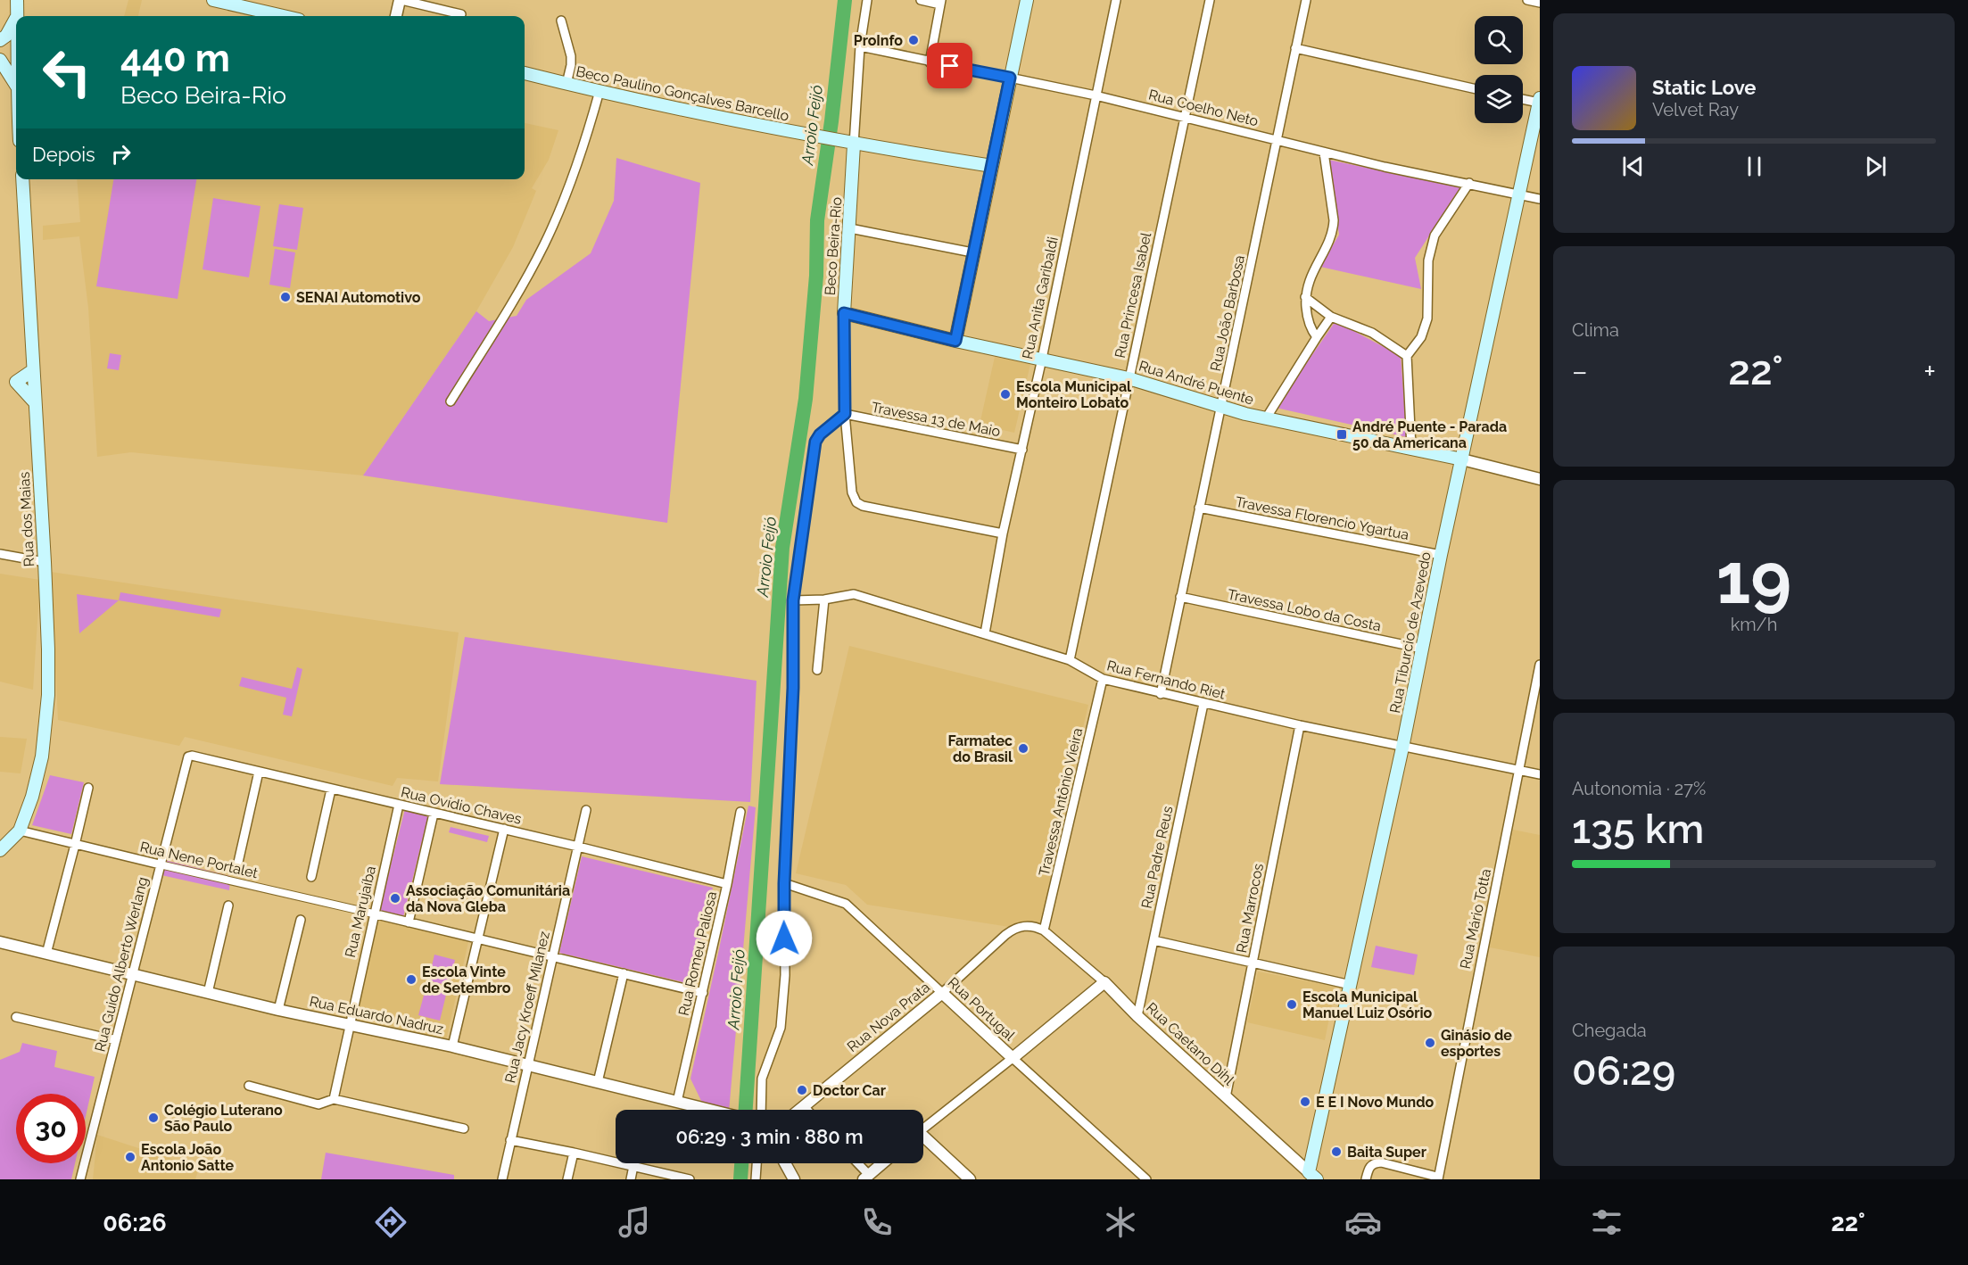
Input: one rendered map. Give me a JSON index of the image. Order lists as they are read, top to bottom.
{
  "streets": {
    "main road": [
      "Beco Paulino Gonçalves Barcello",
      "Beco Beira-Rio",
      "Rua André Puente",
      "Rua dos Maias",
      "Rua Tiburcio de Azevedo"
    ],
    "street": [
      "Rua Coelho Neto",
      "Rua Princesa Isabel",
      "Rua Anita Garibaldi",
      "Rua João Barbosa",
      "Travessa 13 de Maio",
      "Travessa Florencio Ygartua",
      "Travessa Lobo da Costa",
      "Rua Fernando Riet",
      "Travessa Antônio Vieira",
      "Rua Ovídio Chaves",
      "Rua Padre Reus",
      "Rua Nene Portalet",
      "Rua Marrocos",
      "Rua Marujaíba",
      "Rua Mário Totta",
      "Rua Romeu Paliosa",
      "Rua Guido Alberto Werlang",
      "Rua Jacy Kroeff Milanez",
      "Rua Portugal",
      "Rua Eduardo Nadruz",
      "Rua Nova Prata",
      "Rua Caetano Dihl"
    ]
  },
  "crossings": [
    ["Beco Paulino Gonçalves Barcello", "Beco Beira-Rio"],
    ["Rua Coelho Neto", "Beco Beira-Rio"],
    ["Rua Coelho Neto", "Rua Princesa Isabel"],
    ["Rua Coelho Neto", "Rua Anita Garibaldi"],
    ["Rua Coelho Neto", "Rua João Barbosa"],
    ["Rua Coelho Neto", "Rua Tiburcio de Azevedo"],
    ["Beco Beira-Rio", "Rua Anita Garibaldi"],
    ["Beco Beira-Rio", "Rua André Puente"],
    ["Beco Beira-Rio", "Travessa 13 de Maio"],
    ["Rua Princesa Isabel", "Rua André Puente"],
    ["Rua Princesa Isabel", "Rua Fernando Riet"],
    ["Rua Anita Garibaldi", "Rua André Puente"],
    ["Rua Anita Garibaldi", "Travessa 13 de Maio"],
    ["Rua Anita Garibaldi", "Rua Fernando Riet"],
    ["Rua João Barbosa", "Rua André Puente"],
    ["Rua João Barbosa", "Travessa Florencio Ygartua"],
    ["Rua João Barbosa", "Travessa Lobo da Costa"],
    ["Rua João Barbosa", "Rua Fernando Riet"],
    ["Rua André Puente", "Rua Tiburcio de Azevedo"],
    ["Travessa Florencio Ygartua", "Rua Tiburcio de Azevedo"],
    ["Rua dos Maias", "Rua Nene Portalet"],
    ["Travessa Lobo da Costa", "Rua Tiburcio de Azevedo"],
    ["Rua Tiburcio de Azevedo", "Rua Fernando Riet"],
    ["Rua Tiburcio de Azevedo", "Rua Caetano Dihl"],
    ["Rua Fernando Riet", "Travessa Antônio Vieira"],
    ["Rua Fernando Riet", "Rua Padre Reus"],
    ["Rua Fernando Riet", "Rua Marrocos"],
    ["Rua Fernando Riet", "Rua Mário Totta"],
    ["Travessa Antônio Vieira", "Rua Nova Prata"],
    ["Travessa Antônio Vieira", "Rua Caetano Dihl"],
    ["Rua Ovídio Chaves", "Rua Marujaíba"],
    ["Rua Ovídio Chaves", "Rua Romeu Paliosa"],
    ["Rua Ovídio Chaves", "Rua Guido Alberto Werlang"],
    ["Rua Ovídio Chaves", "Rua Jacy Kroeff Milanez"],
    ["Rua Padre Reus", "Rua Caetano Dihl"],
    ["Rua Nene Portalet", "Rua Marujaíba"],
    ["Rua Nene Portalet", "Rua Guido Alberto Werlang"],
    ["Rua Marrocos", "Rua Caetano Dihl"],
    ["Rua Marujaíba", "Rua Eduardo Nadruz"],
    ["Rua Romeu Paliosa", "Rua Eduardo Nadruz"],
    ["Rua Guido Alberto Werlang", "Rua Eduardo Nadruz"],
    ["Rua Jacy Kroeff Milanez", "Rua Eduardo Nadruz"],
    ["Rua Portugal", "Rua Nova Prata"],
    ["Rua Nova Prata", "Rua Caetano Dihl"]
  ],
  "water": ["Arroio Feijó"],
  "places": {
    "other": [
      "ProInfo",
      "SENAI Automotivo",
      "Escola Municipal Monteiro Lobato",
      "Farmatec do Brasil",
      "Associação Comunitária da Nova Gleba",
      "Escola Vinte de Setembro",
      "Escola Municipal Manuel Luiz Osório",
      "Ginásio de esportes",
      "Doctor Car",
      "E E I Novo Mundo",
      "Colégio Luterano São Paulo",
      "Baita Super",
      "Escola João Antonio Satte"
    ],
    "transit": ["André Puente - Parada 50 da Americana"]
  },
  "page": {
    "turn": ["440 m", "Beco Beira-Rio"],
    "song": ["Static Love", "Velvet Ray"],
    "then": "Depois",
    "tile": [
      "Clima",
      ["19", "km/h"],
      ["Autonomia · 27%", "135 km"],
      ["Chegada", "06:29"]
    ],
    "heat": ["−", "22°", "+"],
    "limit": "30",
    "trip": "06:29 · 3 min · 880 m",
    "tabs": ["06:26", "22°"]
  }
}
